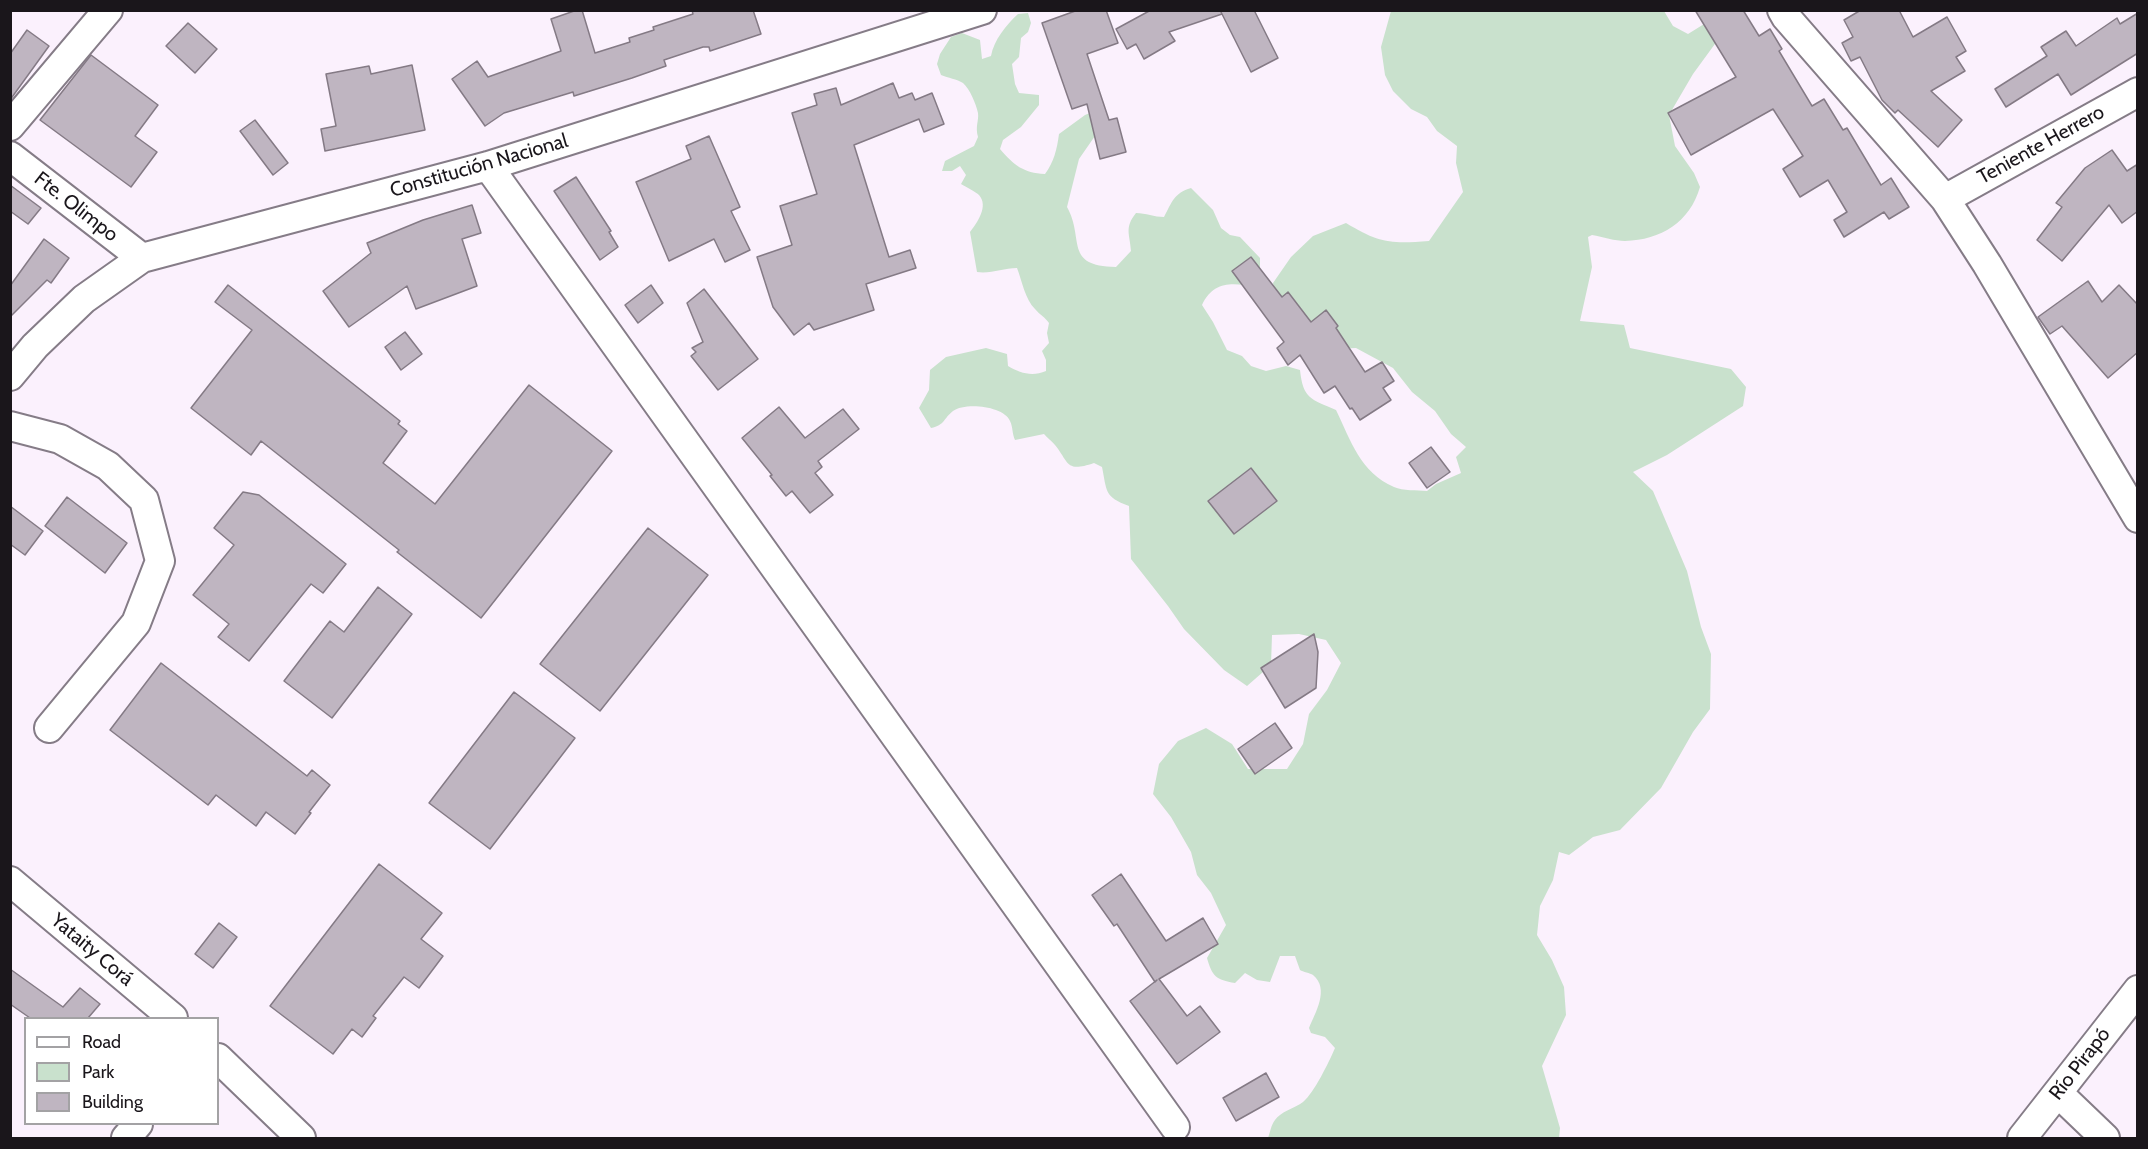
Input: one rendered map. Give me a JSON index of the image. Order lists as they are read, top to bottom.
{
  "streets": {
    "street": [
      "Teniente Herrero",
      "Constitución Nacional",
      "Fte. Olimpo",
      "Yataity Corá",
      "Río Pirapó"
    ]
  },
  "crossings": [
    ["Constitución Nacional", "Fte. Olimpo"]
  ],
  "legend": ["Road", "Park", "Building"]
}
